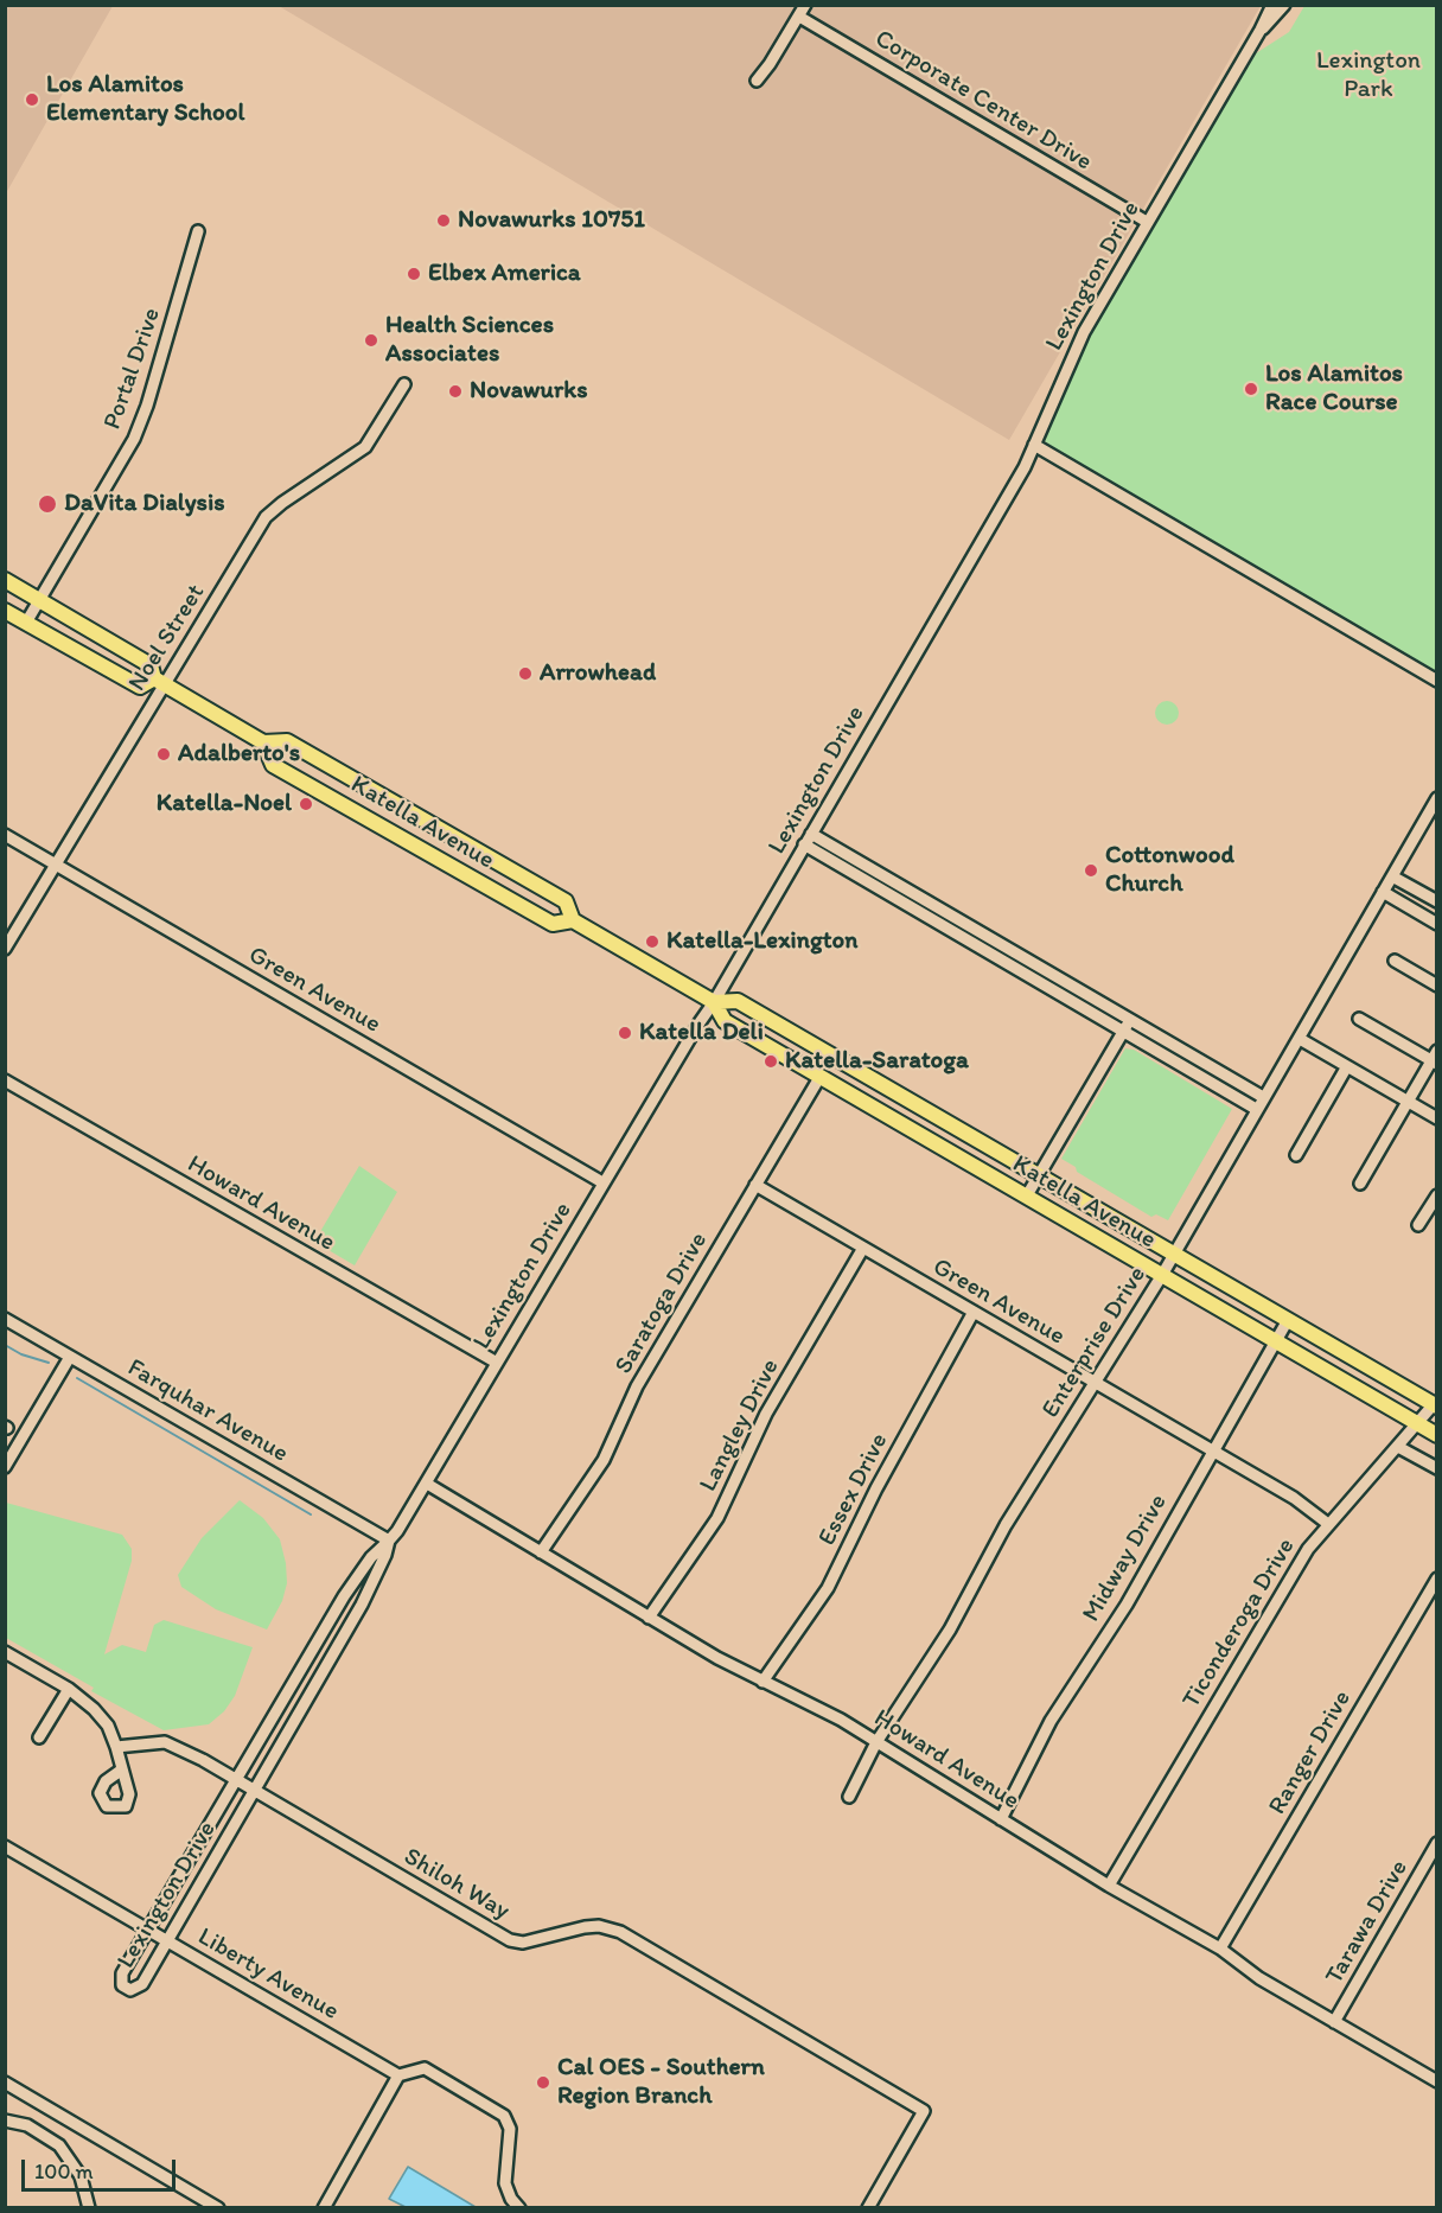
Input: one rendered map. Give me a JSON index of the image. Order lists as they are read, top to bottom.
{
  "streets": {
    "main road": ["Katella Avenue"],
    "street": [
      "Corporate Center Drive",
      "Lexington Drive",
      "Portal Drive",
      "Noel Street",
      "Green Avenue",
      "Howard Avenue",
      "Saratoga Drive",
      "Enterprise Drive",
      "Farquhar Avenue",
      "Langley Drive",
      "Essex Drive",
      "Midway Drive",
      "Ticonderoga Drive",
      "Ranger Drive",
      "Shiloh Way",
      "Tarawa Drive",
      "Liberty Avenue"
    ]
  },
  "crossings": [
    ["Corporate Center Drive", "Lexington Drive"],
    ["Lexington Drive", "Katella Avenue"],
    ["Lexington Drive", "Green Avenue"],
    ["Lexington Drive", "Howard Avenue"],
    ["Lexington Drive", "Farquhar Avenue"],
    ["Lexington Drive", "Shiloh Way"],
    ["Lexington Drive", "Liberty Avenue"],
    ["Portal Drive", "Katella Avenue"],
    ["Noel Street", "Katella Avenue"],
    ["Noel Street", "Green Avenue"],
    ["Katella Avenue", "Saratoga Drive"],
    ["Katella Avenue", "Enterprise Drive"],
    ["Katella Avenue", "Midway Drive"],
    ["Katella Avenue", "Ticonderoga Drive"],
    ["Green Avenue", "Saratoga Drive"],
    ["Green Avenue", "Enterprise Drive"],
    ["Green Avenue", "Langley Drive"],
    ["Green Avenue", "Essex Drive"],
    ["Green Avenue", "Midway Drive"],
    ["Green Avenue", "Ticonderoga Drive"],
    ["Howard Avenue", "Saratoga Drive"],
    ["Howard Avenue", "Enterprise Drive"],
    ["Howard Avenue", "Langley Drive"],
    ["Howard Avenue", "Essex Drive"],
    ["Howard Avenue", "Midway Drive"],
    ["Howard Avenue", "Ticonderoga Drive"],
    ["Howard Avenue", "Ranger Drive"],
    ["Howard Avenue", "Tarawa Drive"]
  ],
  "parks": ["Lexington Park"],
  "places": [
    "Los Alamitos Elementary School",
    "Novawurks 10751",
    "Elbex America",
    "Health Sciences Associates",
    "Los Alamitos Race Course",
    "Novawurks",
    "DaVita Dialysis",
    "Arrowhead",
    "Adalberto's",
    "Katella-Noel",
    "Cottonwood Church",
    "Katella-Lexington",
    "Katella Deli",
    "Katella-Saratoga",
    "Cal OES - Southern Region Branch"
  ],
  "scale_bar": "100 m"
}
